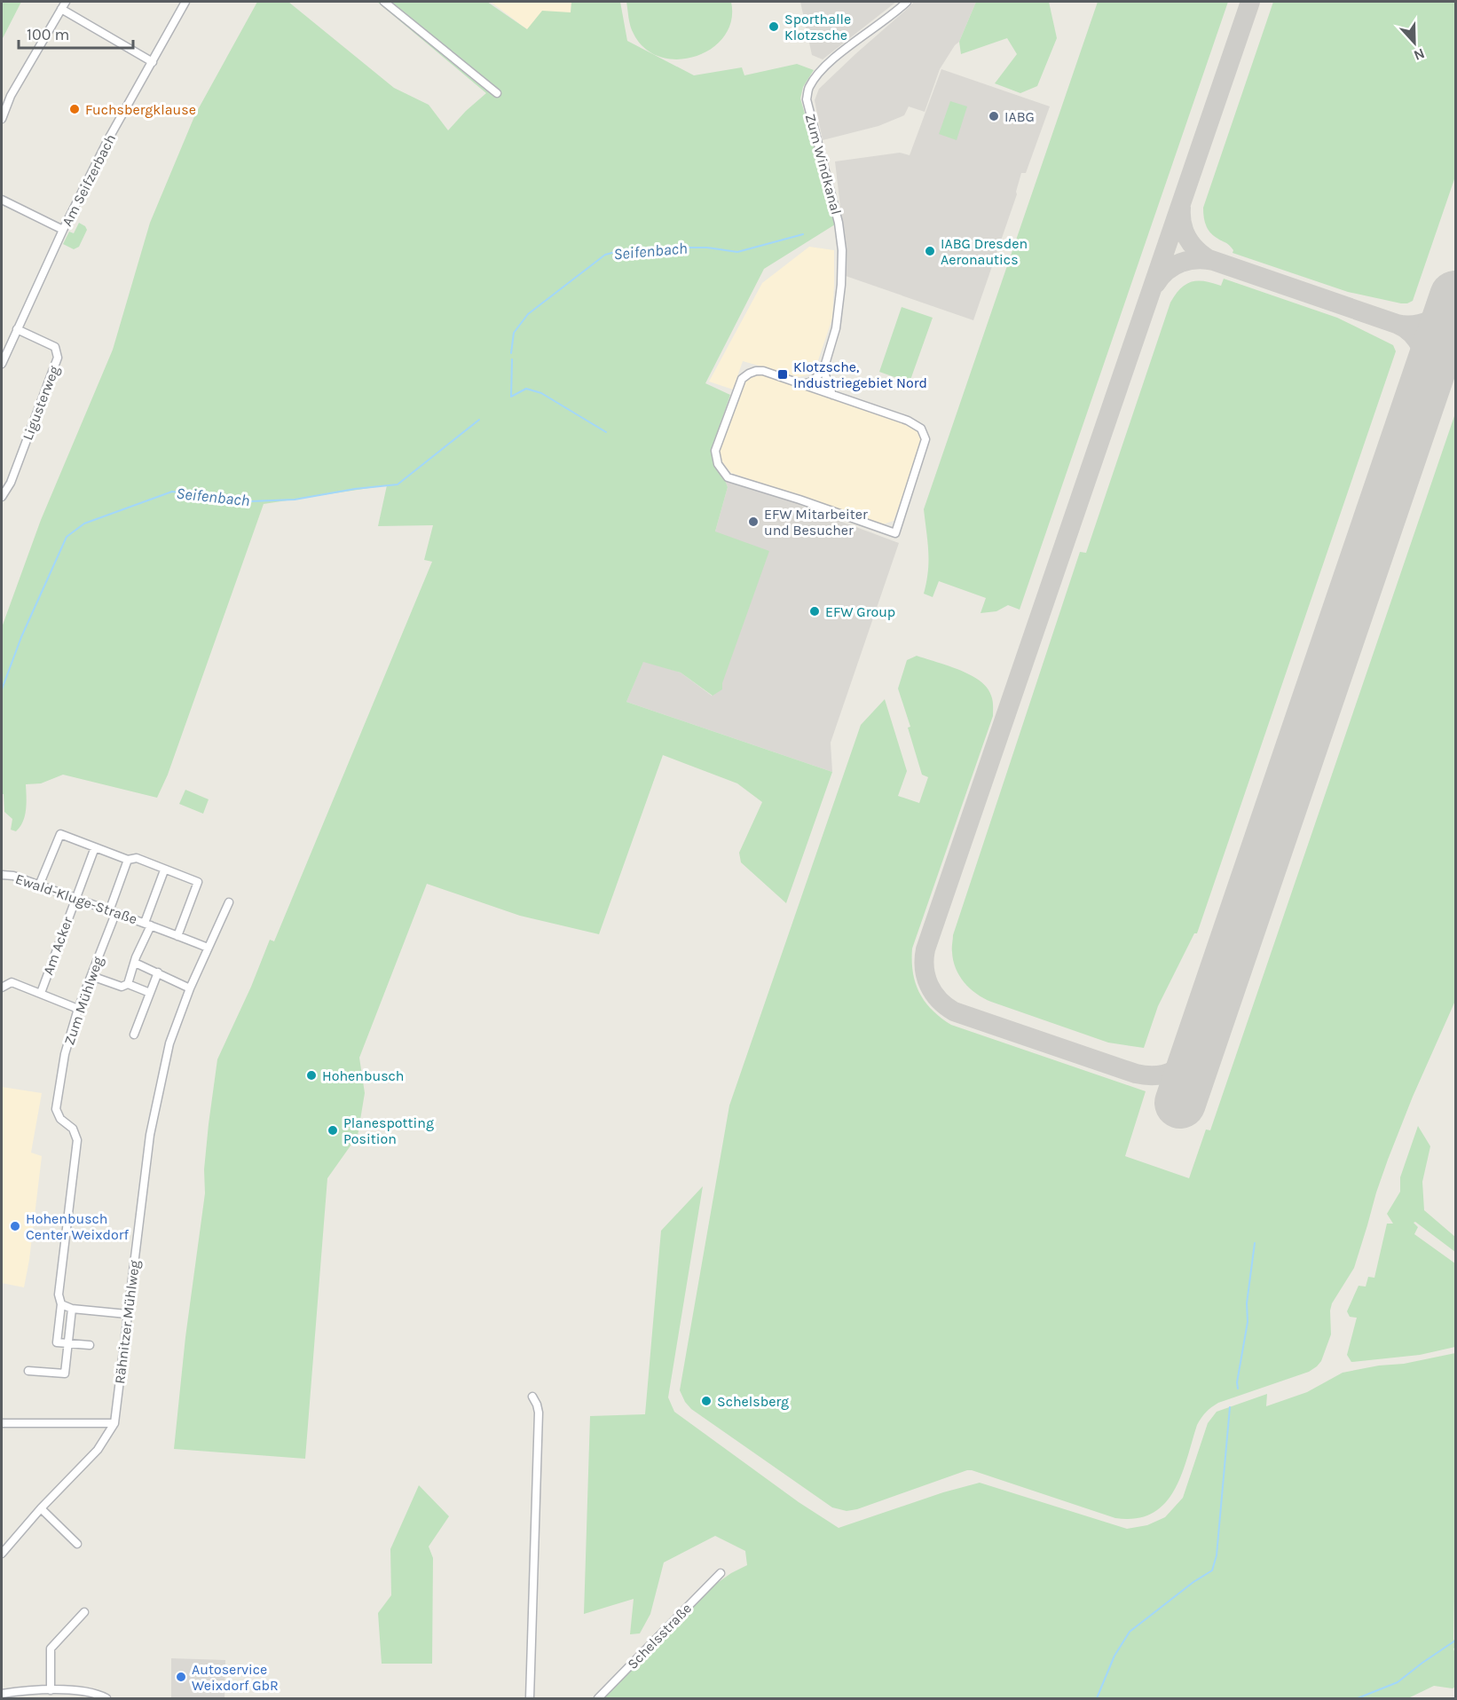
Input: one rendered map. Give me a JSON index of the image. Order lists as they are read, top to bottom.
{
  "streets": {
    "street": [
      "Zum Windkanal",
      "Am Seifzerbach",
      "Ligusterweg",
      "Ewald-Kluge-Straße",
      "Am Acker",
      "Zum Mühlweg",
      "Rähnitzer Mühlweg",
      "Schelsstraße"
    ]
  },
  "crossings": [
    ["Am Seifzerbach", "Ligusterweg"],
    ["Ewald-Kluge-Straße", "Am Acker"],
    ["Ewald-Kluge-Straße", "Zum Mühlweg"],
    ["Ewald-Kluge-Straße", "Rähnitzer Mühlweg"],
    ["Am Acker", "Zum Mühlweg"]
  ],
  "water": ["Seifenbach"],
  "places": {
    "other": [
      "Sporthalle Klotzsche",
      "Fuchsbergklause",
      "IABG",
      "IABG Dresden Aeronautics",
      "EFW Mitarbeiter und Besucher",
      "EFW Group",
      "Hohenbusch",
      "Planespotting Position",
      "Hohenbusch Center Weixdorf",
      "Schelsberg",
      "Autoservice Weixdorf GbR"
    ],
    "transit": ["Klotzsche, Industriegebiet Nord"]
  },
  "scale_bar": "100 m",
  "north": "bottom"
}
